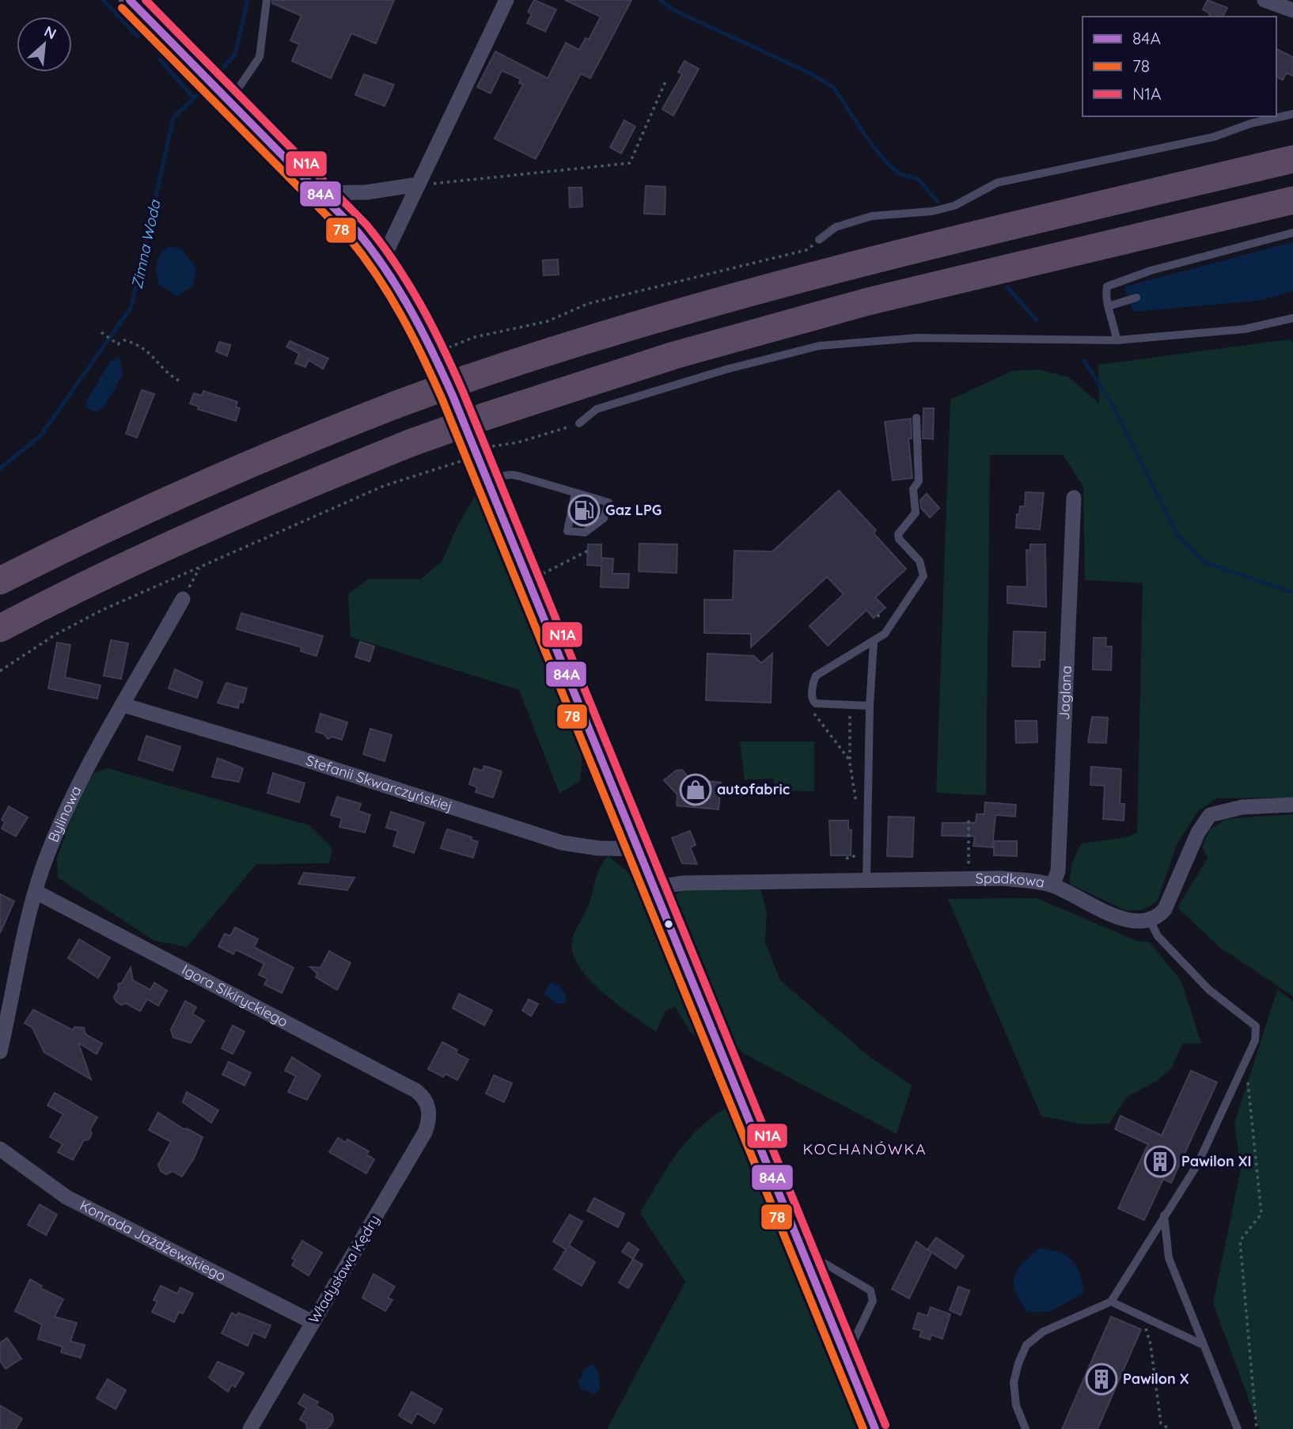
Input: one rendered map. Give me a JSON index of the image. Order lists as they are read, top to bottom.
{
  "streets": {
    "street": [
      "Jaglana",
      "Stefanii Skwarczyńskiej",
      "Bylinowa",
      "Spadkowa",
      "Igora Sikiryckiego",
      "Konrada Jażdżewskiego",
      "Władysława Kędry"
    ]
  },
  "crossings": [
    ["Jaglana", "Spadkowa"],
    ["Stefanii Skwarczyńskiej", "Bylinowa"],
    ["Bylinowa", "Igora Sikiryckiego"],
    ["Igora Sikiryckiego", "Władysława Kędry"],
    ["Konrada Jażdżewskiego", "Władysława Kędry"]
  ],
  "districts": ["KOCHANÓWKA"],
  "water": ["Zimna Woda"],
  "places": {
    "fuel station": ["Gaz LPG"],
    "shop": ["autofabric"],
    "building": ["Pawilon XI", "Pawilon X"]
  },
  "lines": ["transit line 84A", "transit line N1A", "transit line 78"],
  "legend": ["84A", "78", "N1A"],
  "north": "top right"
}
